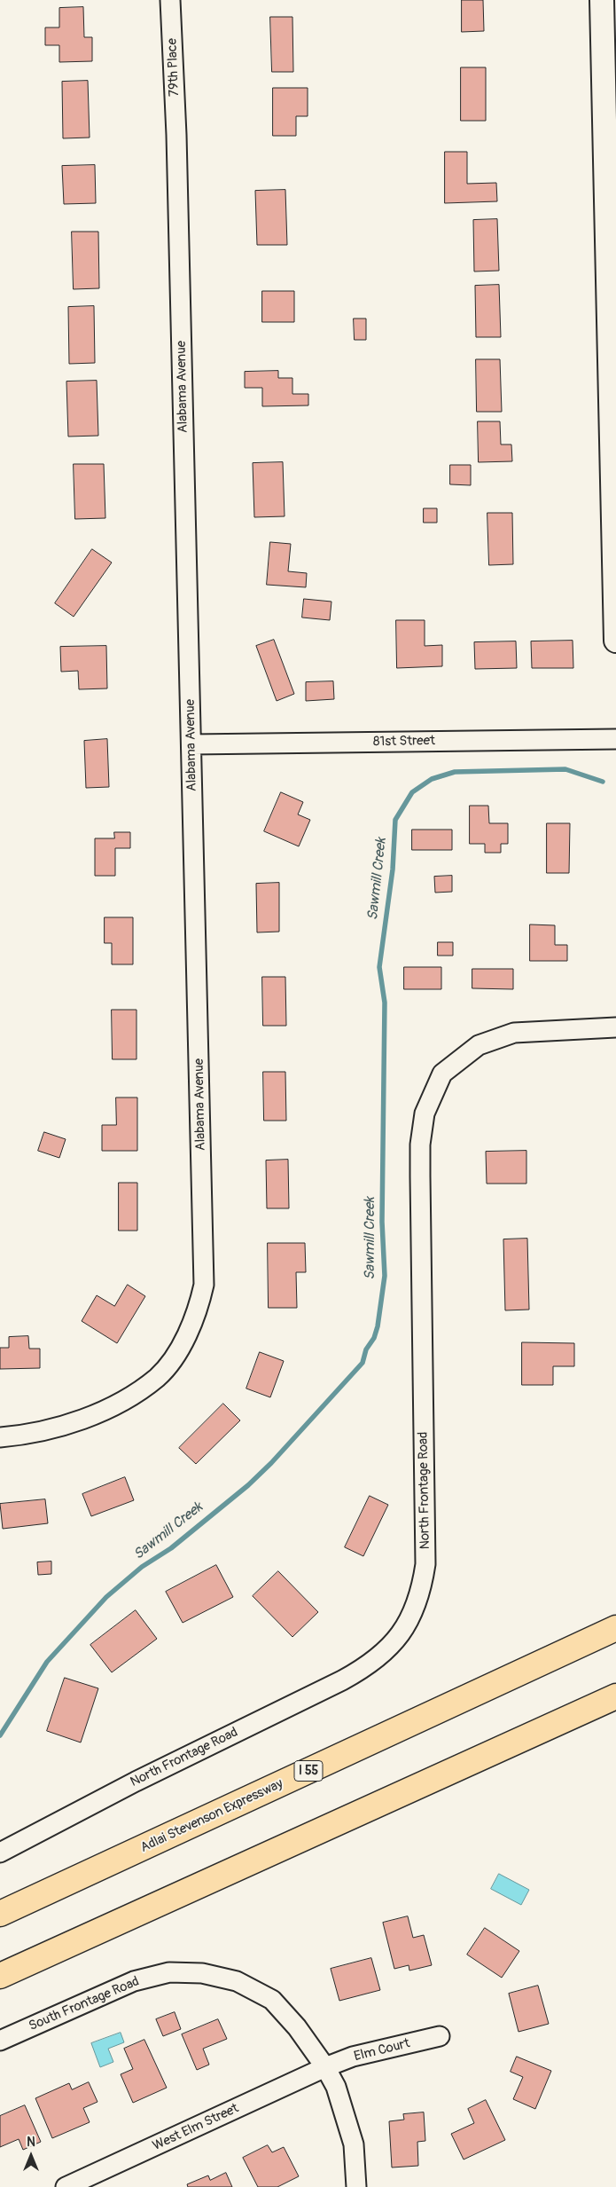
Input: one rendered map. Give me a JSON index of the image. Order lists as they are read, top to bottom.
{
  "streets": {
    "highway": ["I 55", "Adlai Stevenson Expressway"],
    "street": [
      "79th Place",
      "Alabama Avenue",
      "81st Street",
      "North Frontage Road",
      "South Frontage Road",
      "Elm Court",
      "West Elm Street"
    ]
  },
  "crossings": [
    ["79th Place", "Alabama Avenue"],
    ["Alabama Avenue", "81st Street"],
    ["South Frontage Road", "Elm Court"],
    ["South Frontage Road", "West Elm Street"],
    ["Elm Court", "West Elm Street"]
  ],
  "water": ["Sawmill Creek"],
  "north": "top"
}
